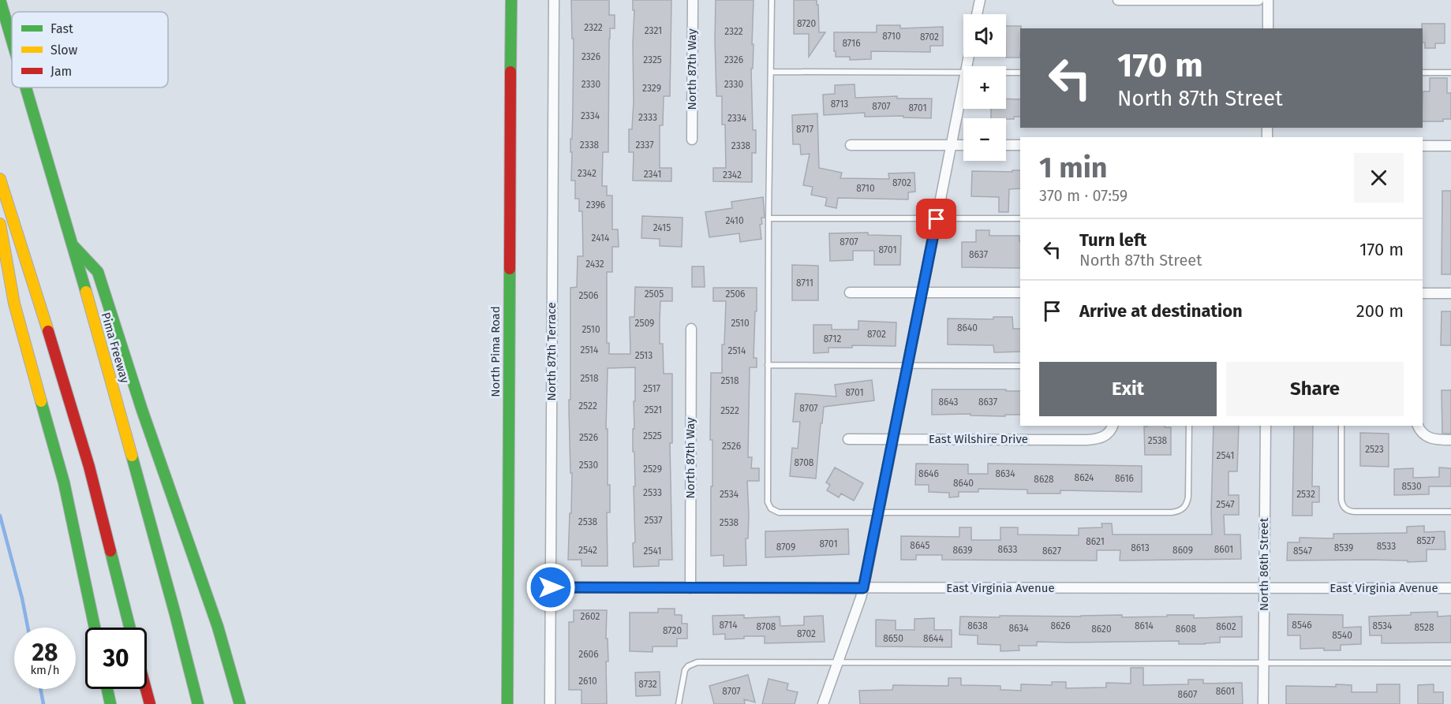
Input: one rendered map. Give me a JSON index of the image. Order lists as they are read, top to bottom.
{
  "streets": {
    "main road": ["Pima Freeway", "North Pima Road"],
    "street": [
      "North 87th Way",
      "North 87th Terrace",
      "East Wilshire Drive",
      "North 86th Street",
      "East Virginia Avenue"
    ]
  },
  "crossings": [
    ["North 87th Way", "East Virginia Avenue"],
    ["North 87th Terrace", "East Virginia Avenue"],
    ["North 86th Street", "East Virginia Avenue"]
  ],
  "house_numbers": [
    "8720",
    "2322",
    "2321",
    "2322",
    "8710",
    "8702",
    "8716",
    "2326",
    "2325",
    "2326",
    "2330",
    "2330",
    "2329",
    "8713",
    "8707",
    "8701",
    "2334",
    "2333",
    "2334",
    "8717",
    "2338",
    "2337",
    "2338",
    "2342",
    "2341",
    "2342",
    "8702",
    "8710",
    "2396",
    "2410",
    "2415",
    "2414",
    "8707",
    "8701",
    "8637",
    "2432",
    "8711",
    "2505",
    "2506",
    "2506",
    "2509",
    "2510",
    "8640",
    "2510",
    "8702",
    "8712",
    "2514",
    "2514",
    "2513",
    "2518",
    "2518",
    "2517",
    "8701",
    "8643",
    "8637",
    "2522",
    "8707",
    "2521",
    "2522",
    "2525",
    "2526",
    "2538",
    "2526",
    "2523",
    "2541",
    "8708",
    "2530",
    "2529",
    "8646",
    "8634",
    "8624",
    "8616",
    "8628",
    "8640",
    "8530",
    "2533",
    "2534",
    "2532",
    "2547",
    "2537",
    "2538",
    "2538",
    "8527",
    "8621",
    "8701",
    "8645",
    "8533",
    "8709",
    "8613",
    "8539",
    "8633",
    "8601",
    "2542",
    "8639",
    "8609",
    "2541",
    "8627",
    "8547",
    "2602",
    "8714",
    "8546",
    "8638",
    "8626",
    "8614",
    "8534",
    "8708",
    "8602",
    "8528",
    "8634",
    "8620",
    "8608",
    "8720",
    "8702",
    "8540",
    "8650",
    "8644",
    "2606",
    "2610",
    "8732",
    "8707",
    "8601",
    "8607"
  ],
  "legend": ["Fast", "Slow", "Jam"],
  "page": {
    "map_buttons": ["+", "−"],
    "turn": ["170 m", "North 87th Street"],
    "heading": ["1 min", "370 m · 07:59"],
    "list": [
      {
        "name": "Turn left",
        "note": "North 87th Street",
        "value": "170 m"
      },
      {
        "name": "Arrive at destination",
        "value": "200 m"
      }
    ],
    "buttons": ["Exit", "Share"],
    "speed": "28 km/h",
    "limit": "30"
  }
}
